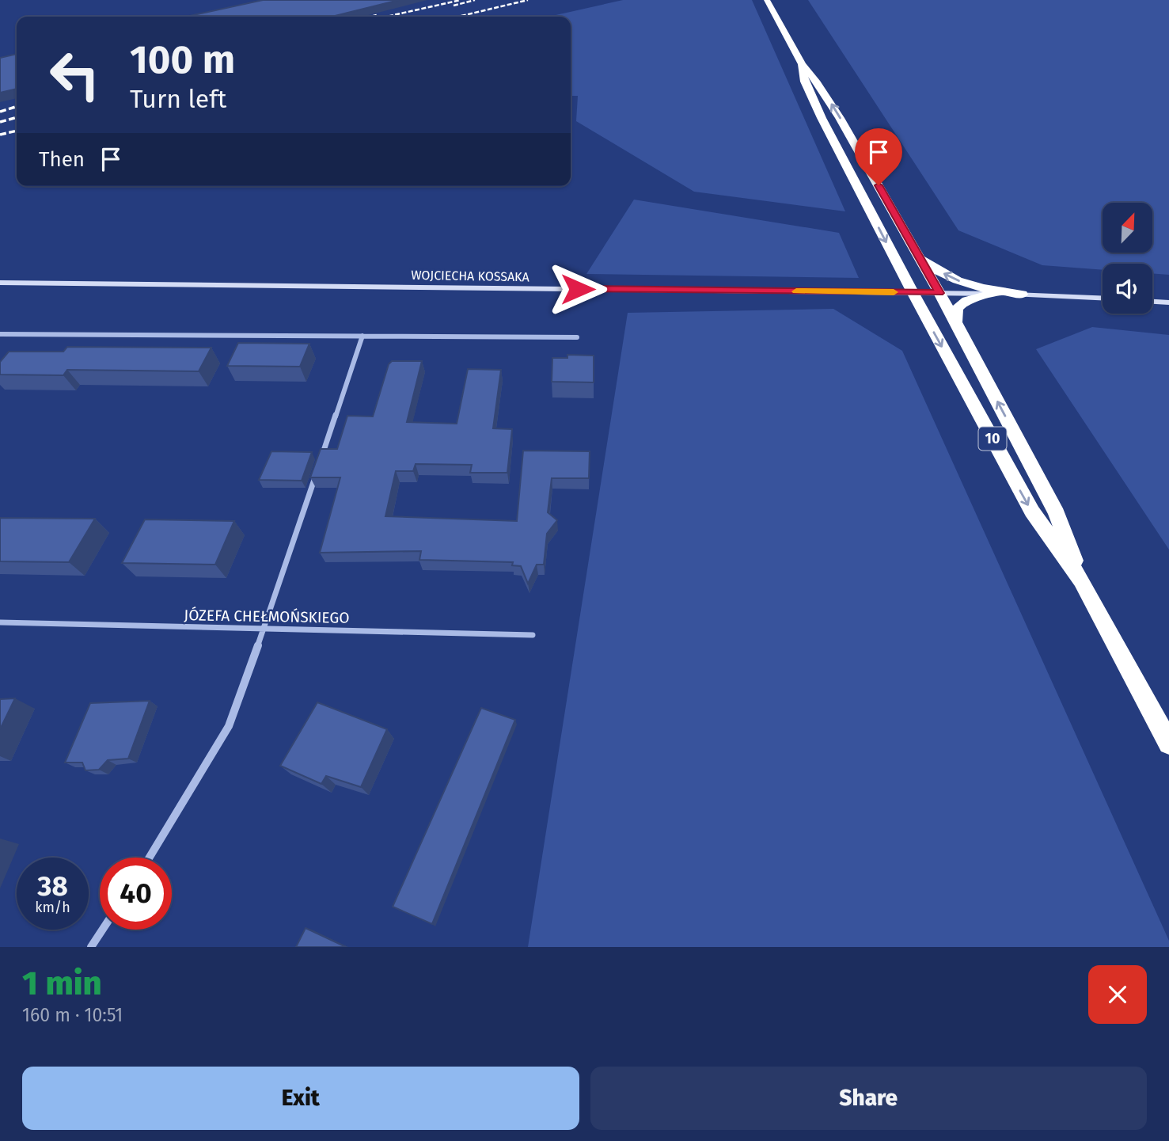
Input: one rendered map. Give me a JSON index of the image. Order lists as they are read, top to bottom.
{
  "streets": {
    "highway": ["10"],
    "street": ["WOJCIECHA KOSSAKA", "JÓZEFA CHEŁMOŃSKIEGO"]
  },
  "crossings": [
    ["WOJCIECHA KOSSAKA", "10"]
  ],
  "north": "top right",
  "page": {
    "turn": ["100 m", "Turn left"],
    "then": "Then",
    "speed": "38 km/h",
    "limit": "40",
    "heading": ["1 min", "160 m · 10:51"],
    "buttons": ["Exit", "Share"]
  }
}
